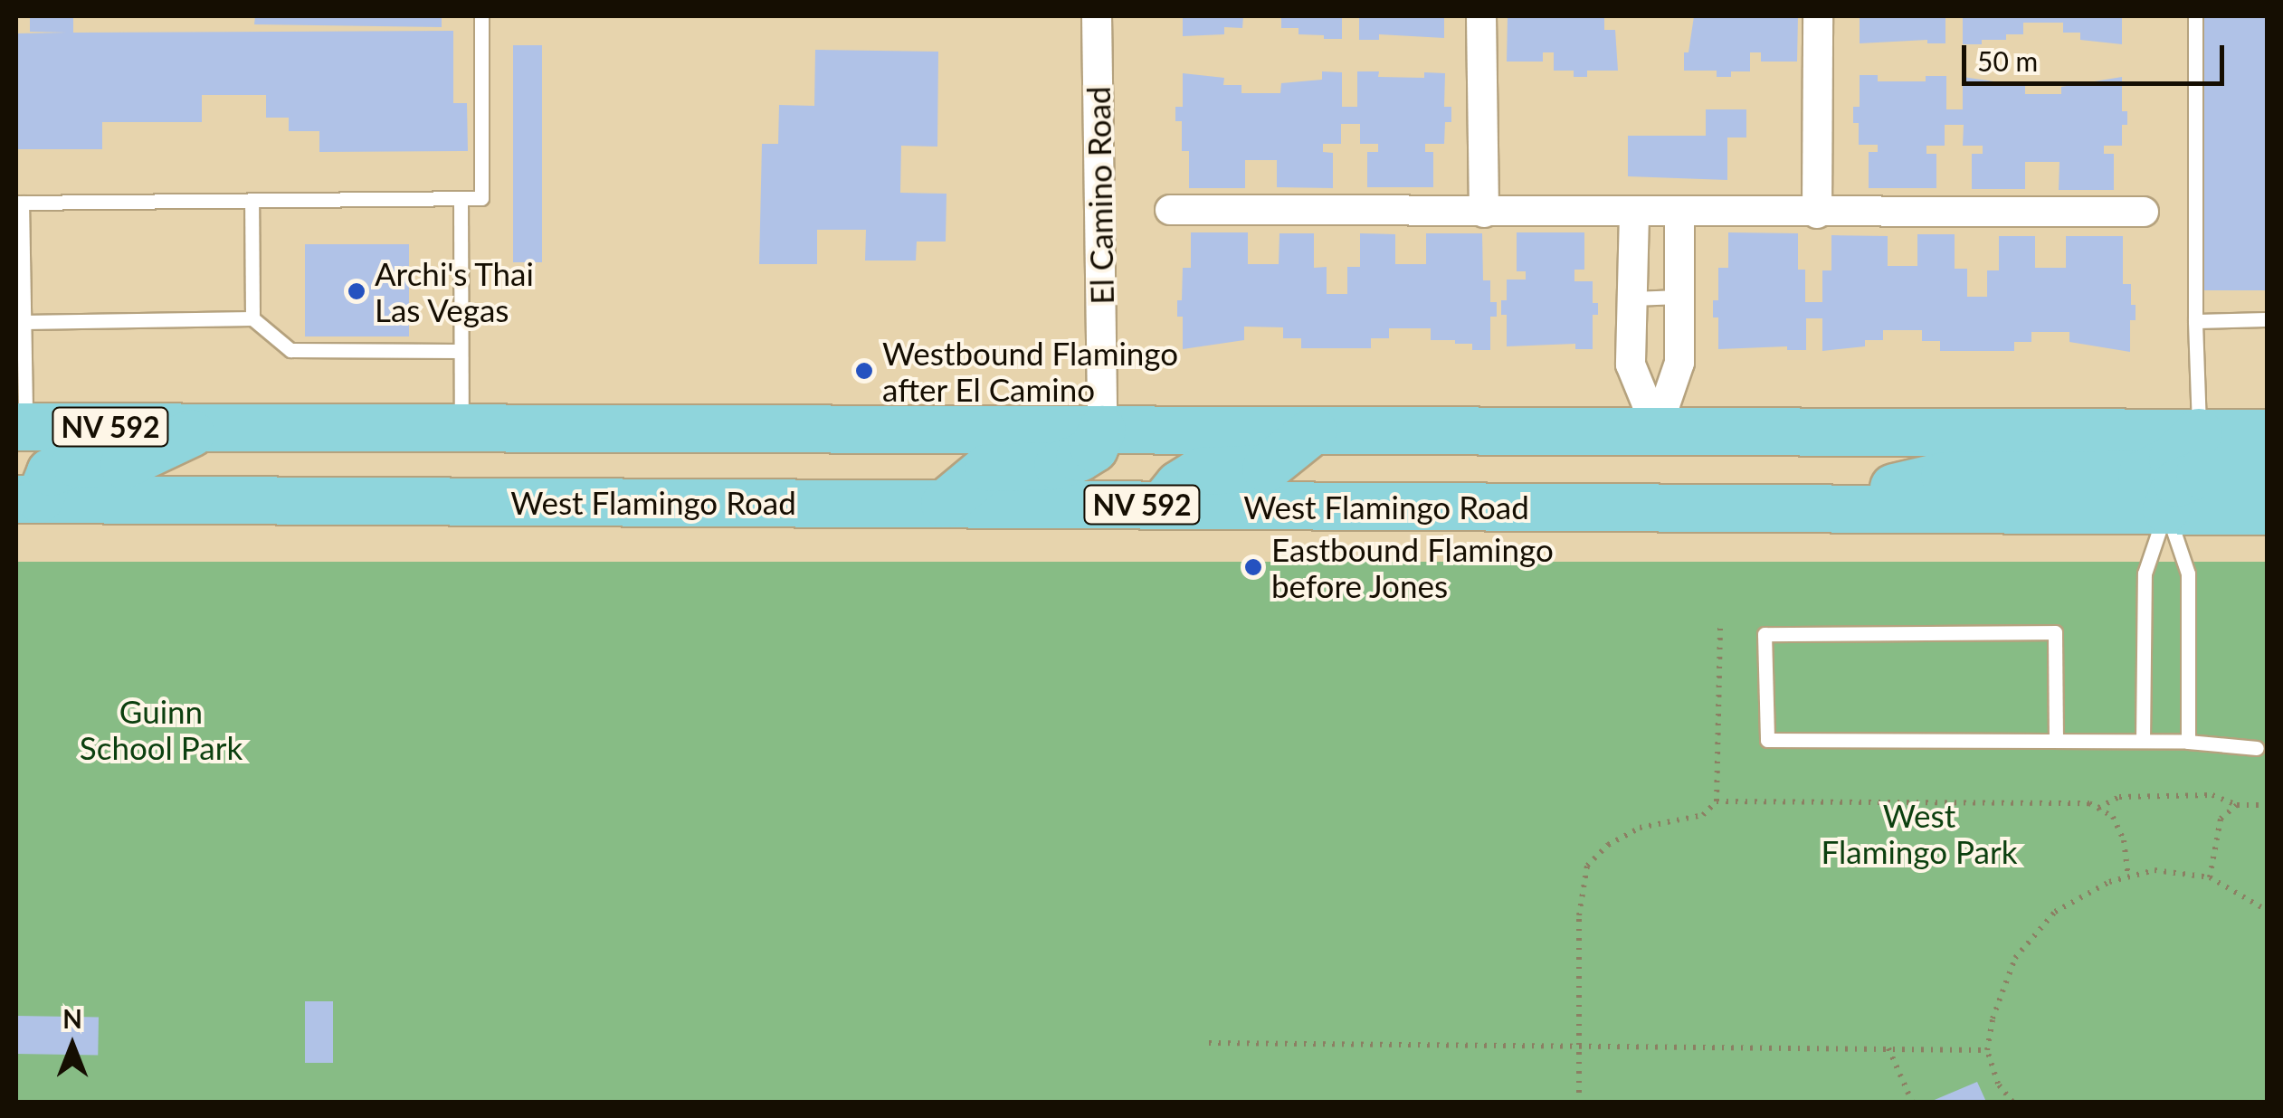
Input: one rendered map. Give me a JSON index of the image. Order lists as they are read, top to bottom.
{
  "streets": {
    "main road": ["NV 592", "West Flamingo Road"],
    "street": ["El Camino Road"]
  },
  "crossings": [
    ["El Camino Road", "NV 592"]
  ],
  "parks": ["Guinn School Park", "West Flamingo Park"],
  "places": ["Archi's Thai Las Vegas", "Westbound Flamingo after El Camino", "Eastbound Flamingo before Jones"],
  "scale_bar": "50 m",
  "north": "top"
}
